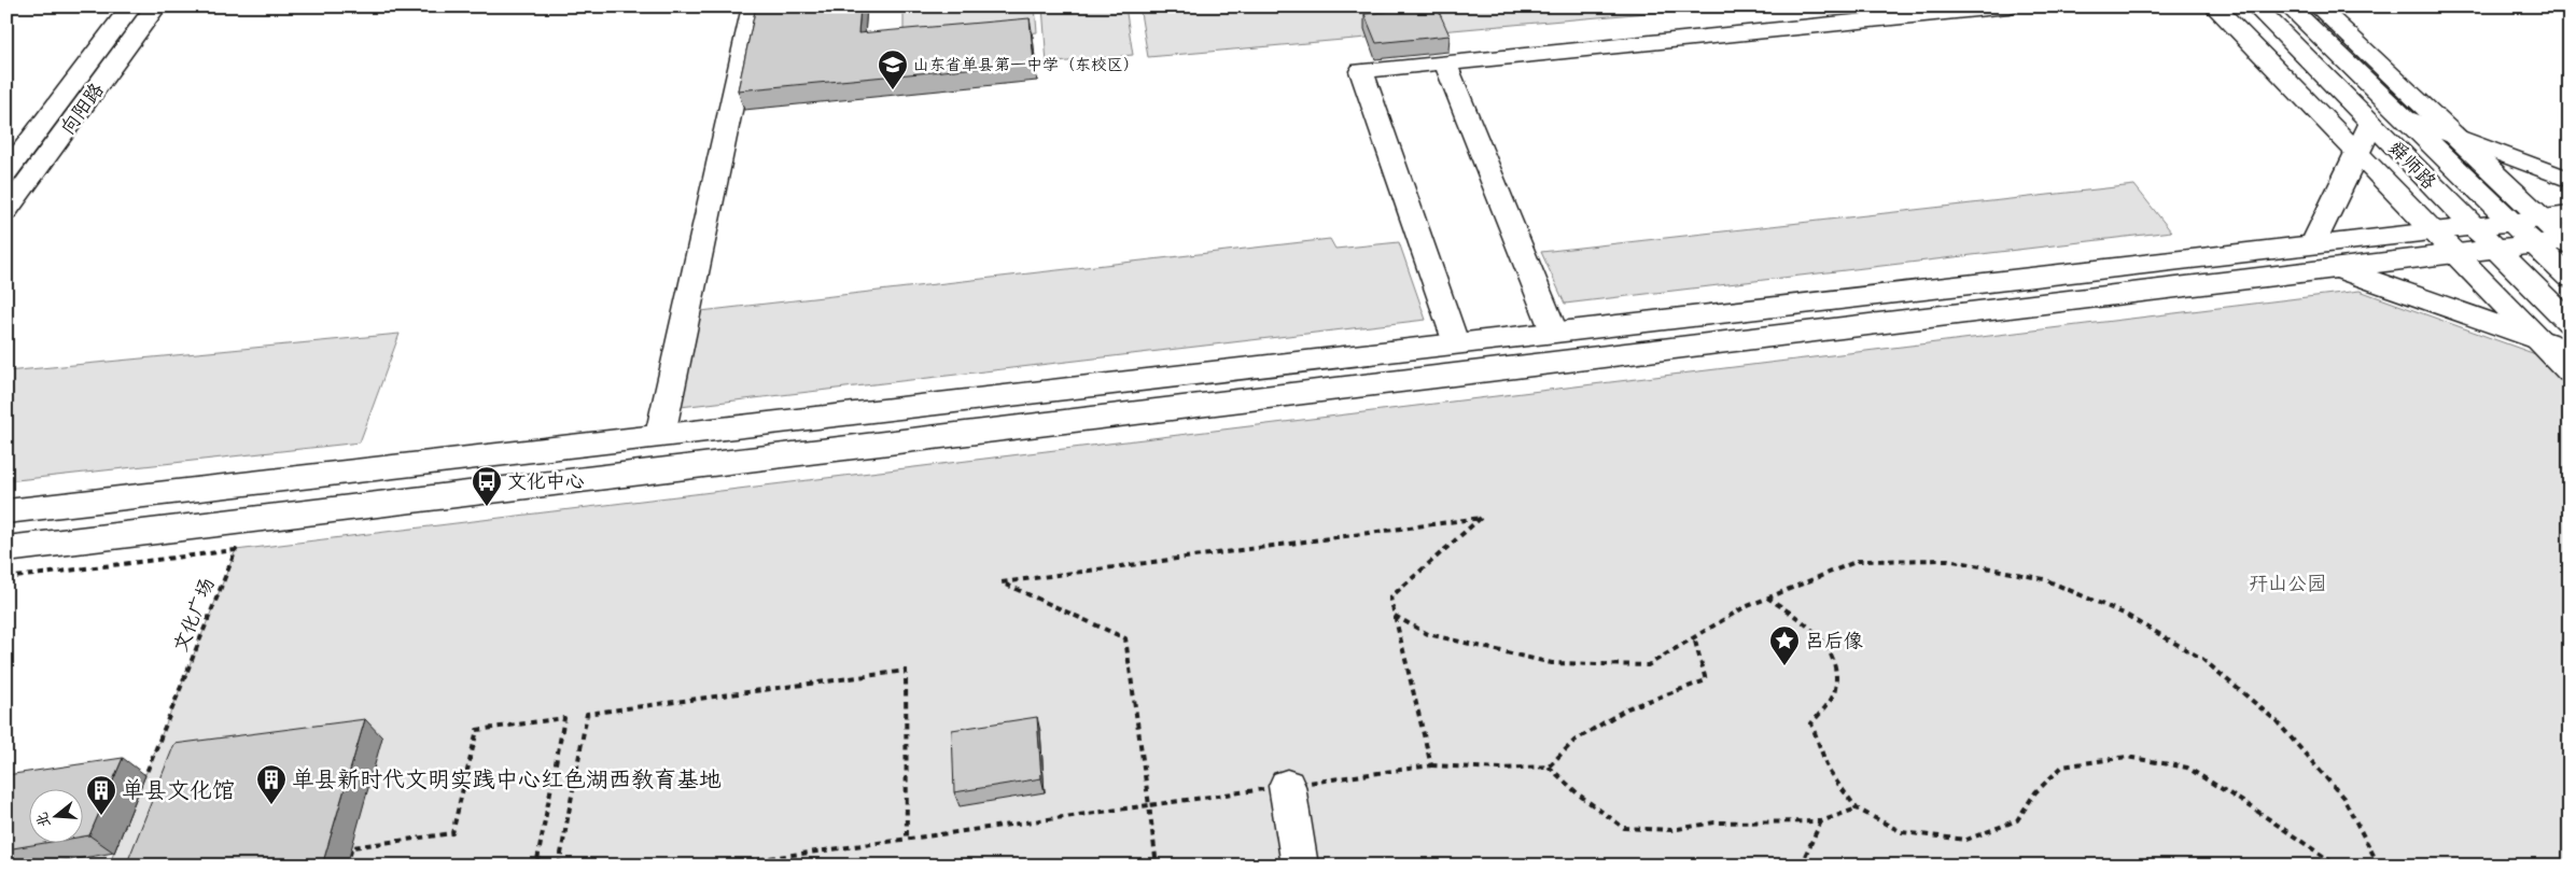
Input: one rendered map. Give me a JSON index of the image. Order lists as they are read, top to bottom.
{
  "streets": {
    "main road": ["向阳路", "舜师路"],
    "path": ["文化广场"]
  },
  "parks": ["幵山公园"],
  "places": {
    "school or university": ["山东省单县第一中学（东校区）"],
    "bus stop": ["文化中心"],
    "place": ["吕后像"],
    "building": ["单县新时代文明实践中心红色湖西教育基地", "单县文化馆"]
  },
  "north": "left"
}
